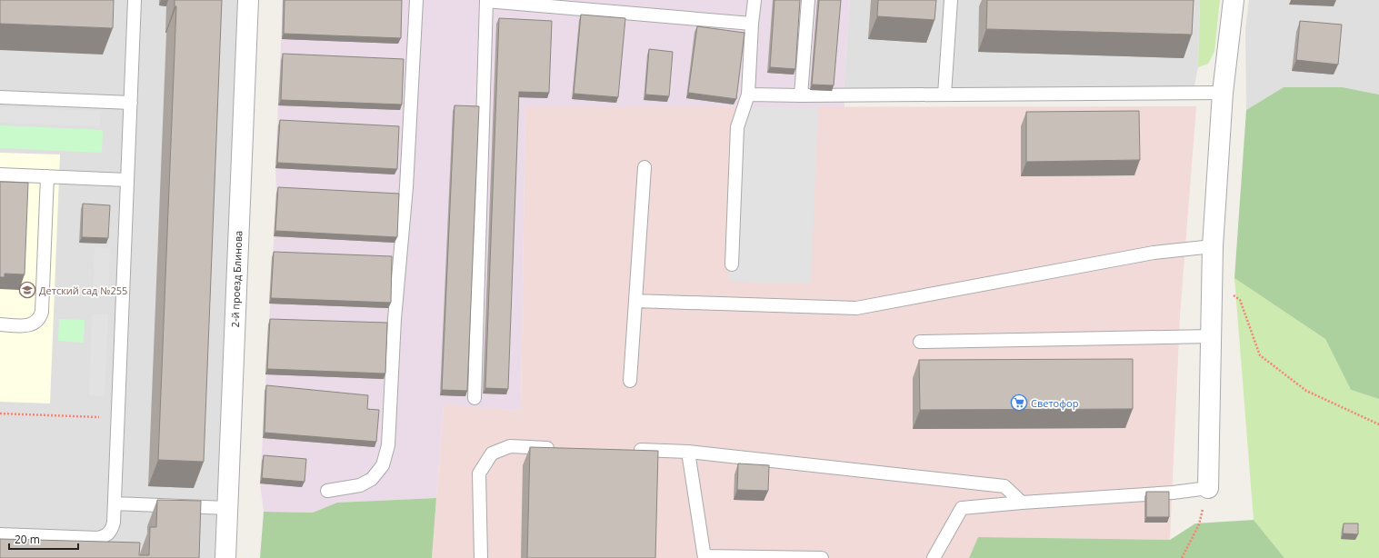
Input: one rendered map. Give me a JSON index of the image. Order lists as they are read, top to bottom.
{
  "streets": {
    "street": ["2-й проезд Блинова"]
  },
  "places": {
    "school or university": ["Детский сад №255"],
    "supermarket": ["Светофор"]
  },
  "scale_bar": "20 m"
}
